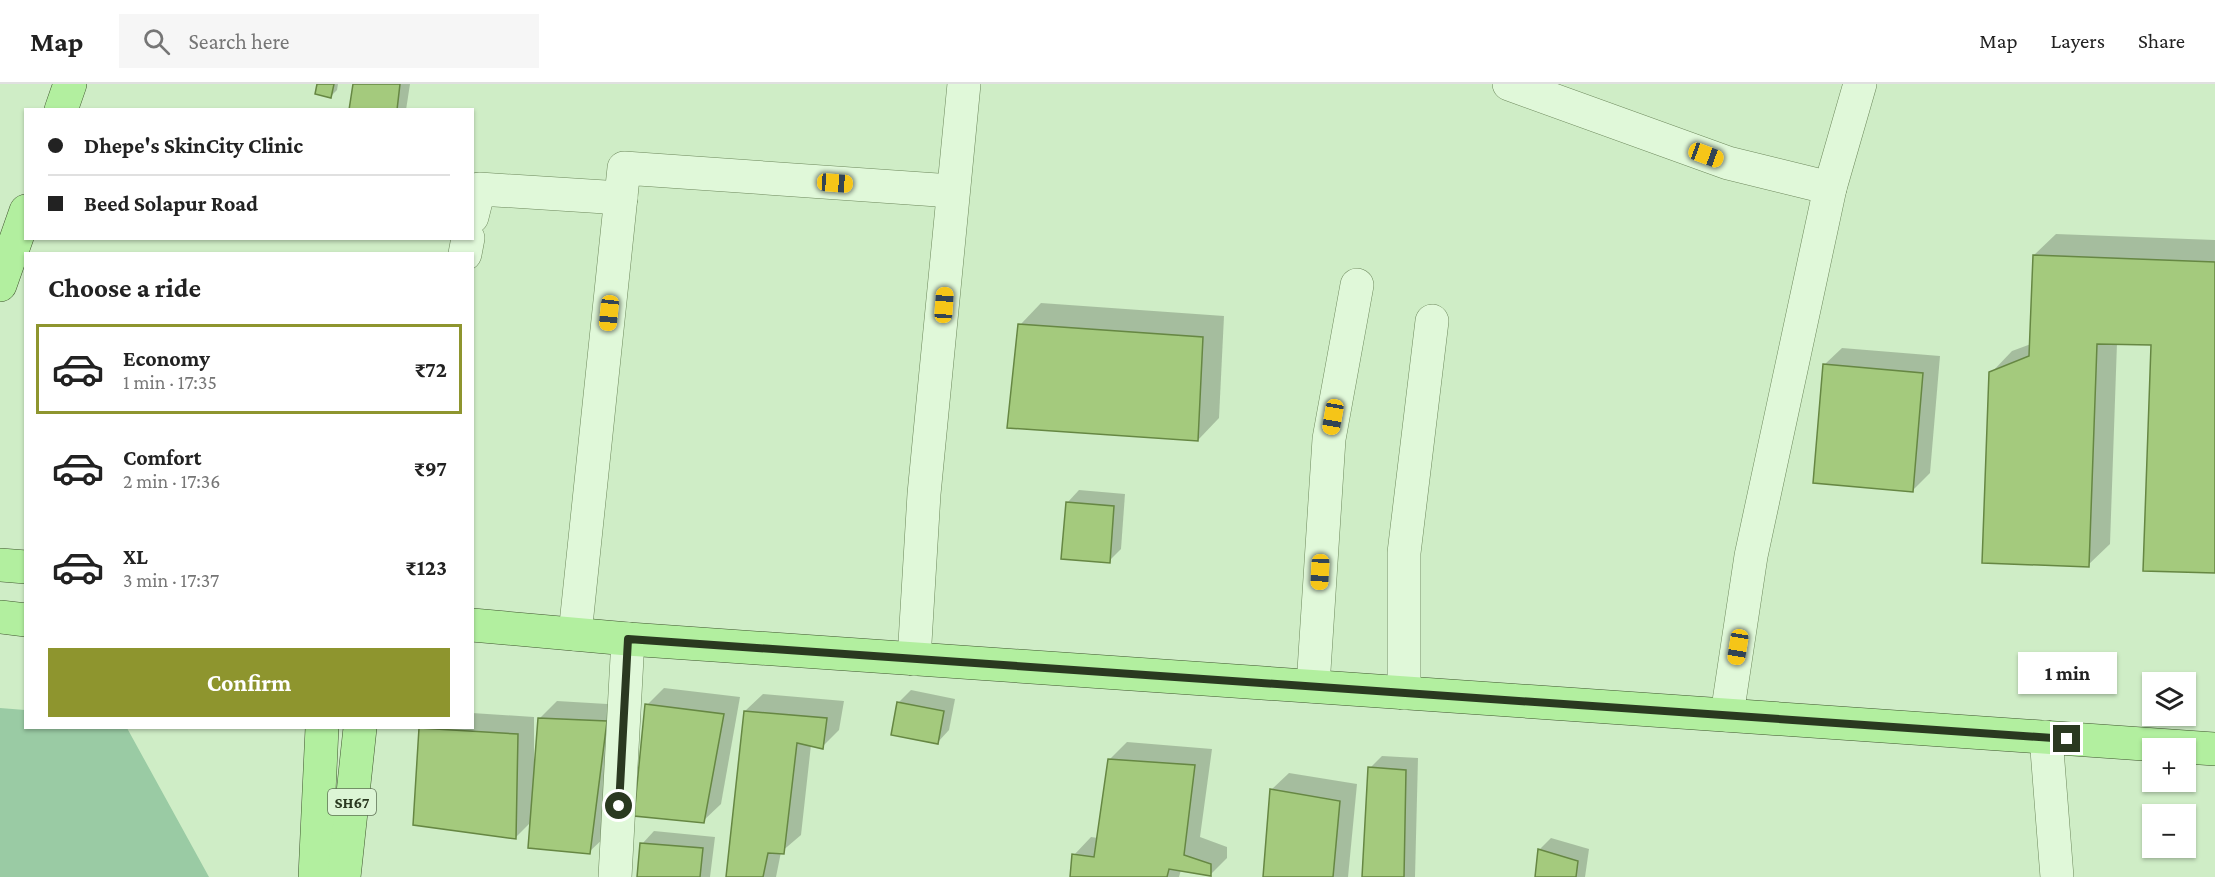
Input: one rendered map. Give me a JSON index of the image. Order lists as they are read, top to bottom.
{
  "streets": {
    "main road": ["SH67"]
  },
  "page": {
    "header": "Map",
    "search": "Search here",
    "nav": ["Map", "Layers", "Share"],
    "banner": ["Dhepe's SkinCity Clinic", "Beed Solapur Road"],
    "heading": "Choose a ride",
    "list": [
      {
        "name": "Economy",
        "note": "1 min · 17:35",
        "value": "₹72"
      },
      {
        "name": "Comfort",
        "note": "2 min · 17:36",
        "value": "₹97"
      },
      {
        "name": "XL",
        "note": "3 min · 17:37",
        "value": "₹123"
      }
    ],
    "buttons": "Confirm",
    "bubble": "1 min",
    "map_buttons": ["+", "−"]
  }
}
